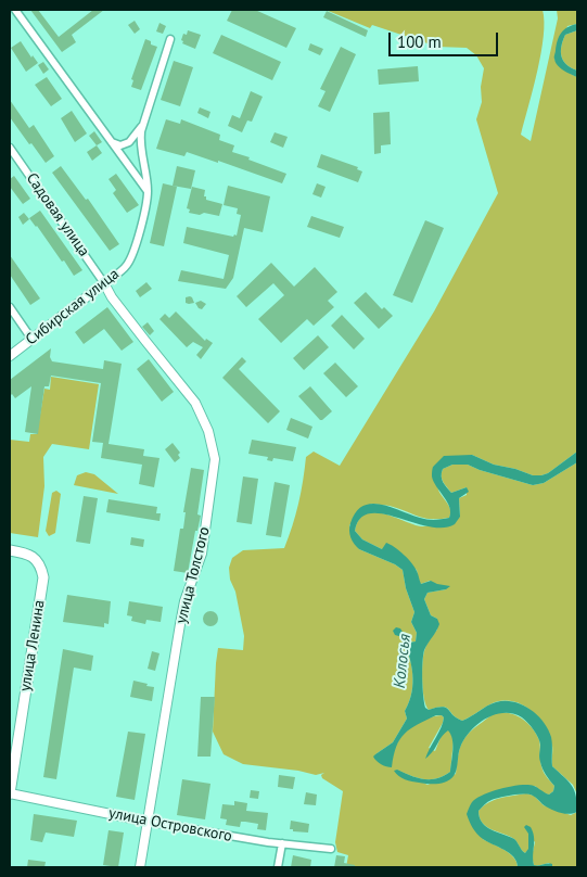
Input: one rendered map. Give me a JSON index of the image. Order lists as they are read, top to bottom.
{
  "streets": {
    "main road": ["улица Ленина"],
    "street": [
      "Садовая улица",
      "Сибирская улица",
      "улица Толстого",
      "улица Островского"
    ]
  },
  "crossings": [
    ["Садовая улица", "Сибирская улица"],
    ["Садовая улица", "улица Толстого"],
    ["Сибирская улица", "улица Толстого"],
    ["улица Толстого", "улица Островского"],
    ["улица Ленина", "улица Островского"]
  ],
  "water": ["Колосья"],
  "scale_bar": "100 m"
}
